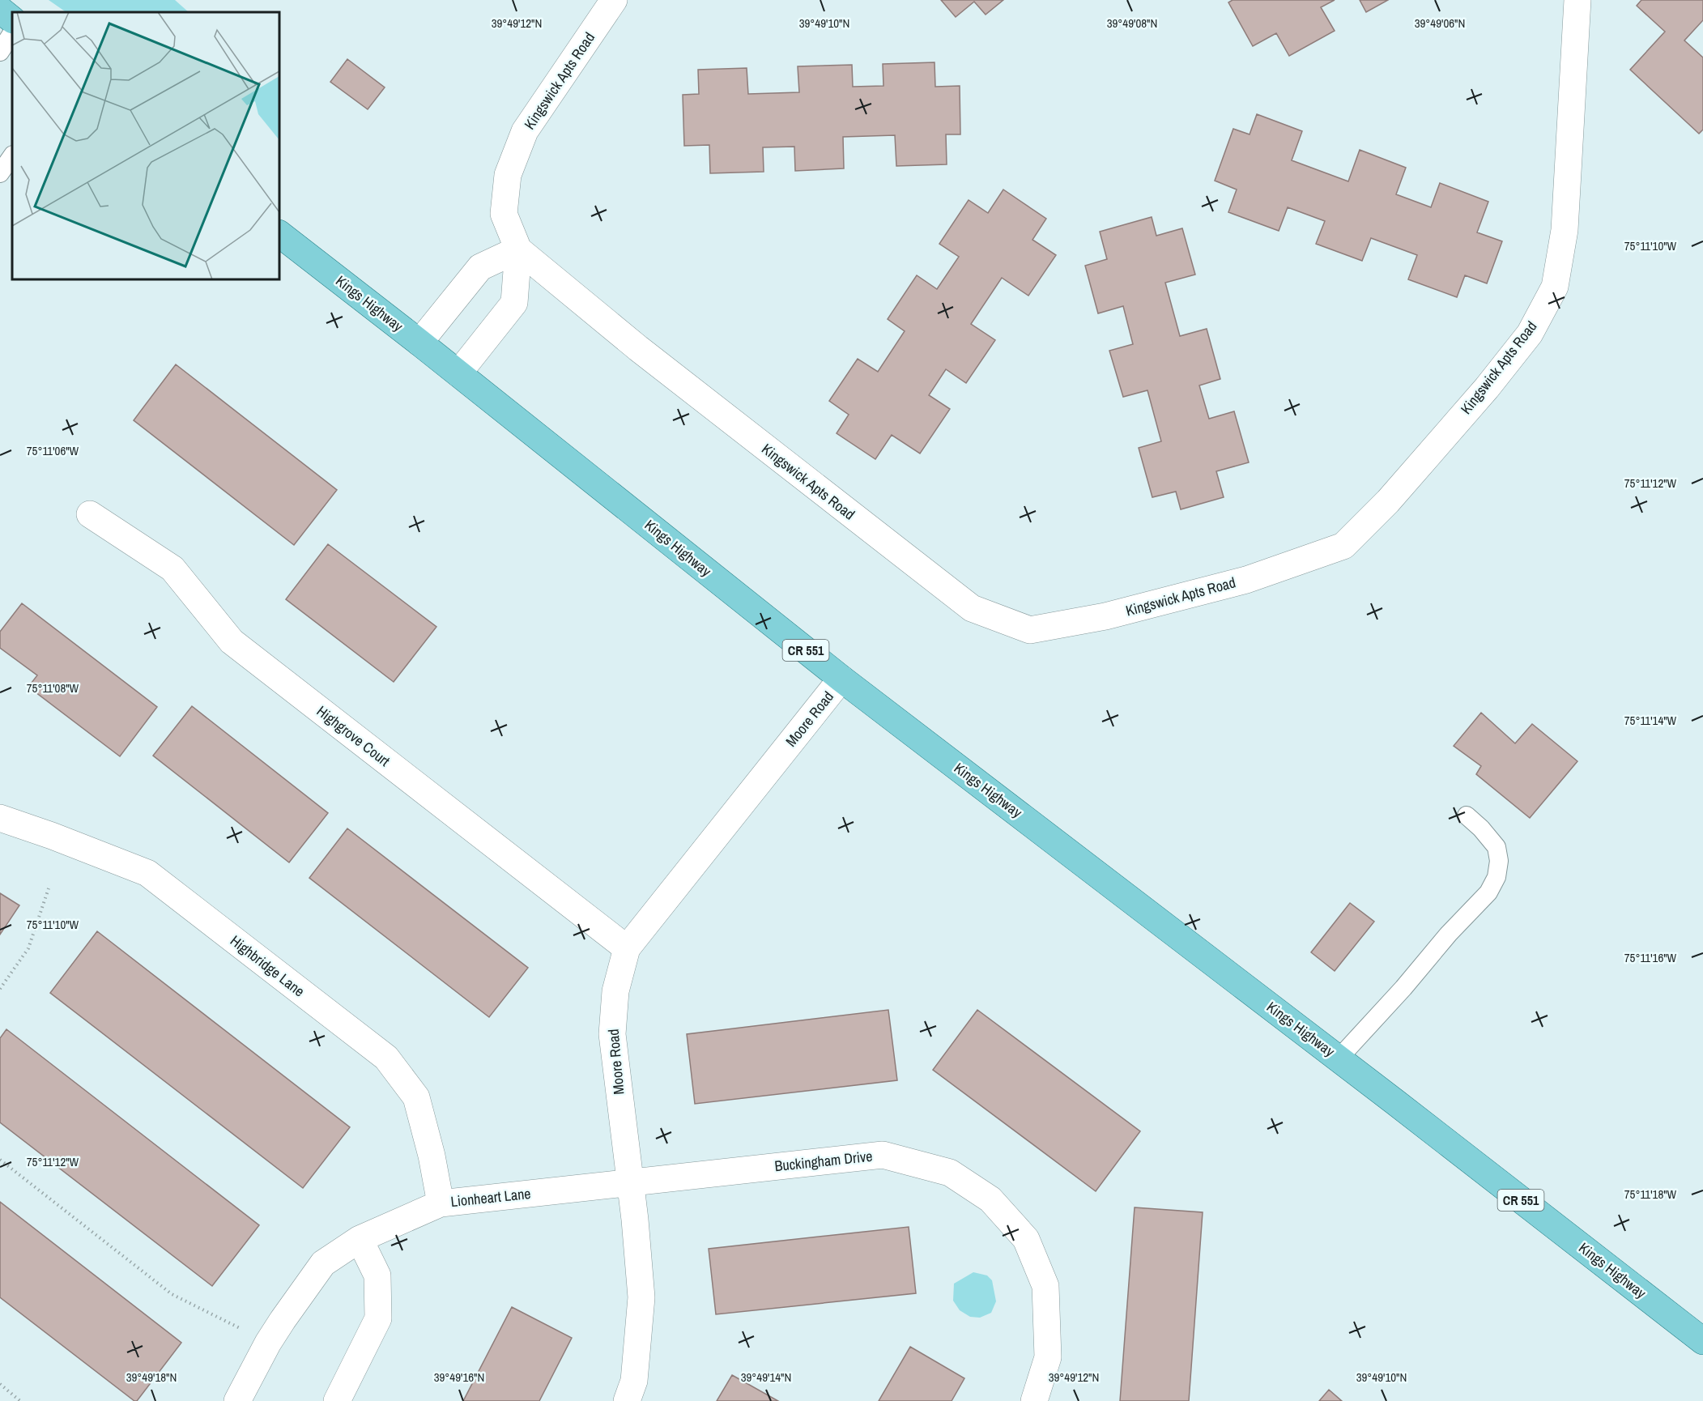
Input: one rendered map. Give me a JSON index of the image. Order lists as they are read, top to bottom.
{
  "streets": {
    "main road": ["Kings Highway", "CR 551"],
    "street": [
      "Kingswick Apts Road",
      "Moore Road",
      "Highgrove Court",
      "Highbridge Lane",
      "Buckingham Drive",
      "Lionheart Lane"
    ]
  },
  "crossings": [
    ["Kingswick Apts Road", "Kings Highway"],
    ["Kings Highway", "Moore Road"],
    ["Moore Road", "Highgrove Court"],
    ["Moore Road", "Buckingham Drive"],
    ["Moore Road", "Lionheart Lane"],
    ["Highbridge Lane", "Lionheart Lane"],
    ["Buckingham Drive", "Lionheart Lane"]
  ],
  "coordinates": [
    "39°49'10\"N",
    "39°49'06\"N",
    "39°49'12\"N",
    "39°49'08\"N",
    "75°11'10\"W",
    "75°11'06\"W",
    "75°11'12\"W",
    "75°11'08\"W",
    "75°11'14\"W",
    "75°11'16\"W",
    "75°11'18\"W",
    "39°49'18\"N",
    "39°49'16\"N",
    "39°49'14\"N"
  ]
}
